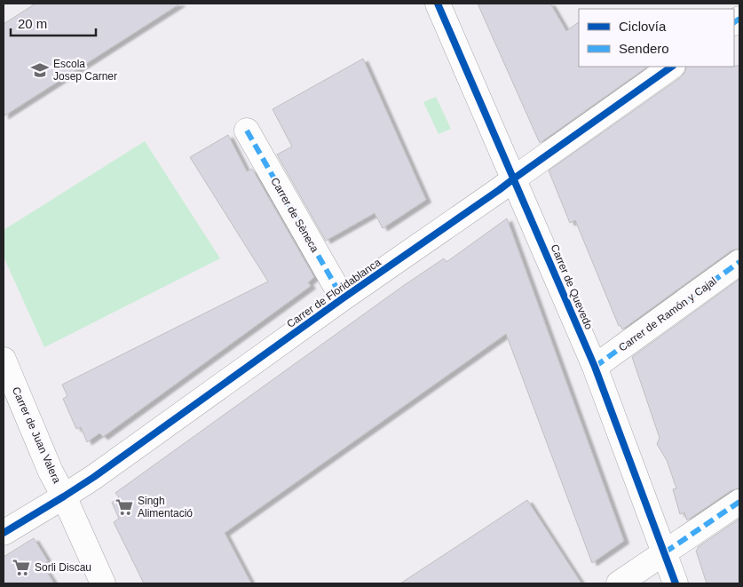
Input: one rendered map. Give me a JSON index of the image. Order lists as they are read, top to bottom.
{
  "streets": {
    "street": [
      "Carrer de Sèneca",
      "Carrer de Quevedo",
      "Carrer de Floridablanca",
      "Carrer de Ramón y Cajal",
      "Carrer de Juan Valera"
    ]
  },
  "crossings": [
    ["Carrer de Sèneca", "Carrer de Floridablanca"],
    ["Carrer de Quevedo", "Carrer de Floridablanca"],
    ["Carrer de Quevedo", "Carrer de Ramón y Cajal"],
    ["Carrer de Floridablanca", "Carrer de Juan Valera"]
  ],
  "places": {
    "school or university": ["Escola Josep Carner"],
    "supermarket": ["Singh Alimentació", "Sorli Discau"]
  },
  "legend": ["Ciclovía", "Sendero"],
  "scale_bar": "20 m"
}
